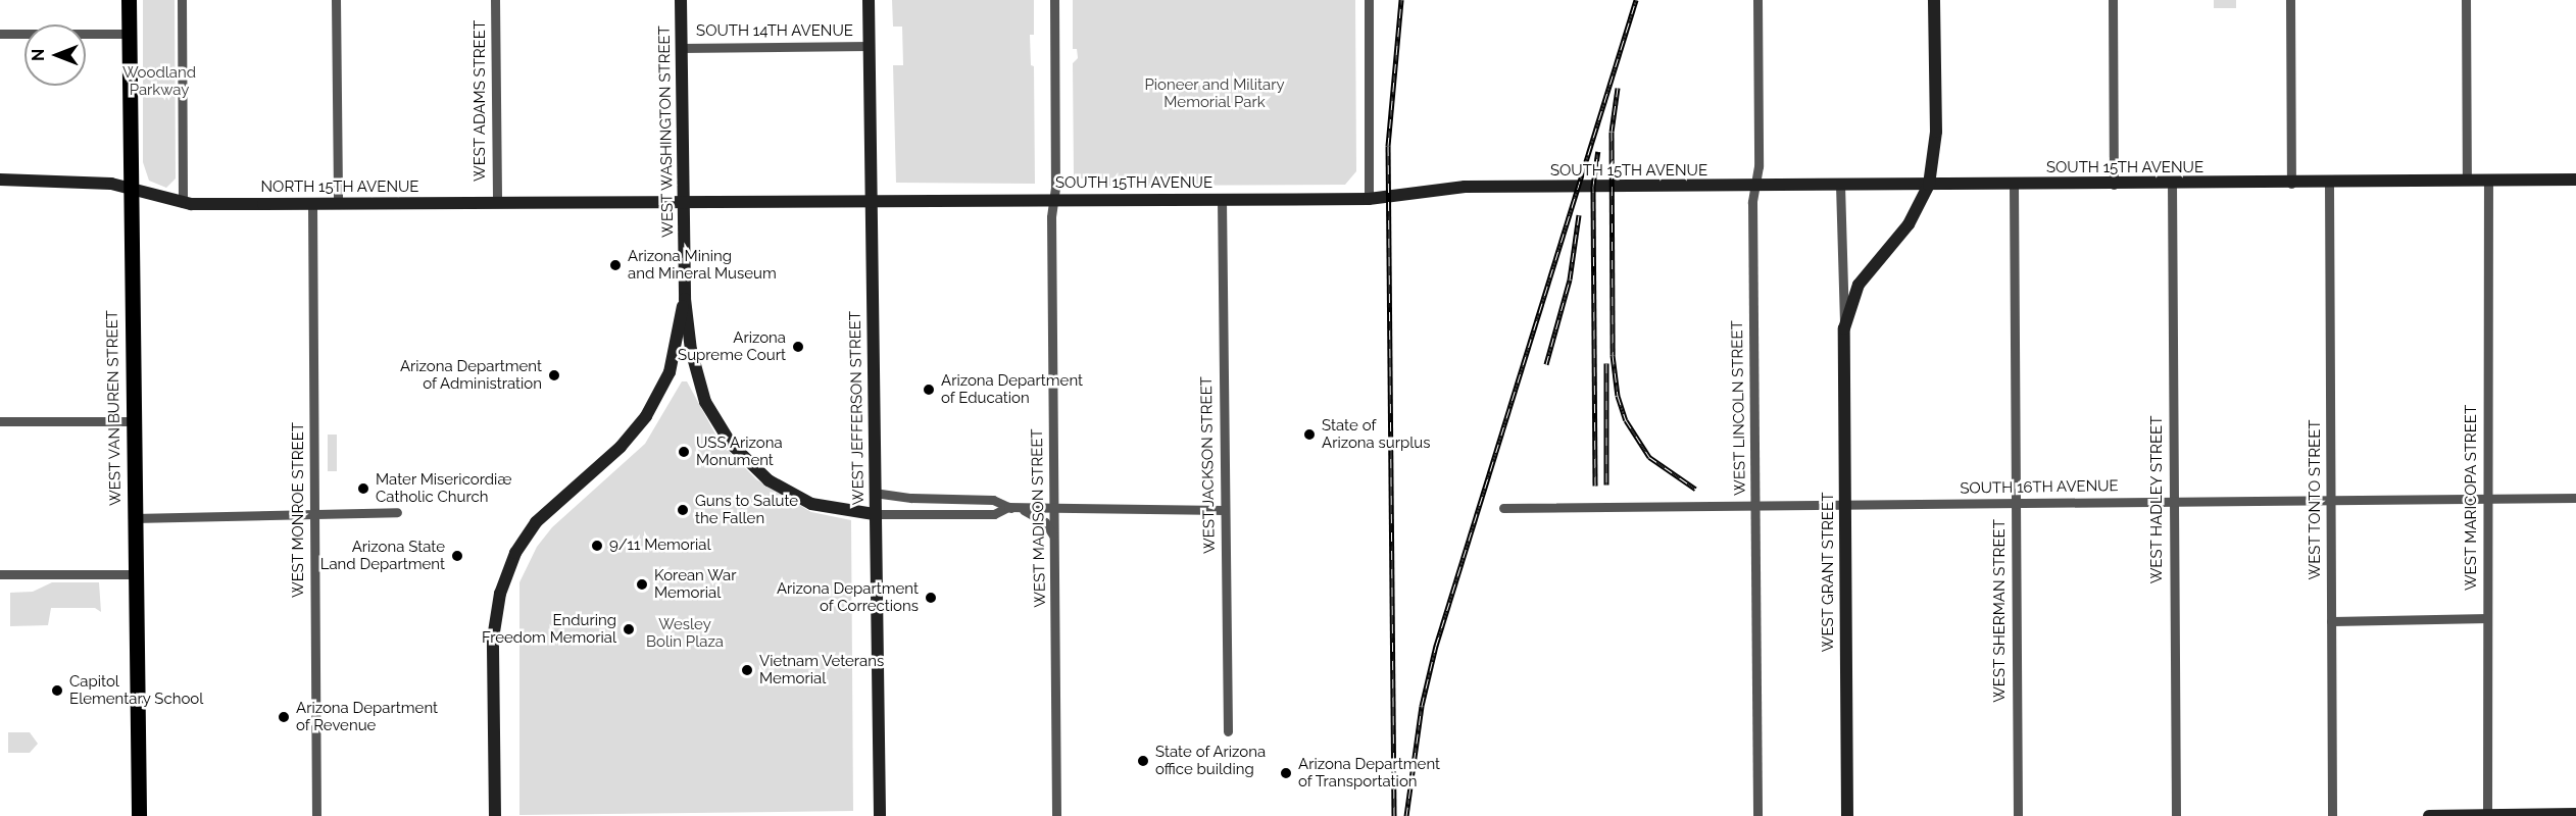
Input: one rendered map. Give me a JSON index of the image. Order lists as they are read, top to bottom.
{
  "streets": {
    "main road": [
      "WEST WASHINGTON STREET",
      "SOUTH 15TH AVENUE",
      "NORTH 15TH AVENUE",
      "WEST VAN BUREN STREET",
      "WEST JEFFERSON STREET",
      "WEST GRANT STREET"
    ],
    "street": [
      "SOUTH 14TH AVENUE",
      "WEST ADAMS STREET",
      "WEST LINCOLN STREET",
      "WEST JACKSON STREET",
      "SOUTH 16TH AVENUE",
      "WEST MARICOPA STREET",
      "WEST HADLEY STREET",
      "WEST TONTO STREET",
      "WEST MONROE STREET",
      "WEST MADISON STREET",
      "WEST SHERMAN STREET"
    ]
  },
  "crossings": [
    ["SOUTH 14TH AVENUE", "WEST WASHINGTON STREET"],
    ["SOUTH 14TH AVENUE", "WEST JEFFERSON STREET"],
    ["WEST ADAMS STREET", "NORTH 15TH AVENUE"],
    ["WEST WASHINGTON STREET", "SOUTH 15TH AVENUE"],
    ["WEST WASHINGTON STREET", "NORTH 15TH AVENUE"],
    ["WEST WASHINGTON STREET", "WEST JEFFERSON STREET"],
    ["SOUTH 15TH AVENUE", "NORTH 15TH AVENUE"],
    ["SOUTH 15TH AVENUE", "WEST JEFFERSON STREET"],
    ["SOUTH 15TH AVENUE", "WEST LINCOLN STREET"],
    ["SOUTH 15TH AVENUE", "WEST JACKSON STREET"],
    ["SOUTH 15TH AVENUE", "WEST MARICOPA STREET"],
    ["SOUTH 15TH AVENUE", "WEST HADLEY STREET"],
    ["SOUTH 15TH AVENUE", "WEST TONTO STREET"],
    ["SOUTH 15TH AVENUE", "WEST MADISON STREET"],
    ["SOUTH 15TH AVENUE", "WEST GRANT STREET"],
    ["SOUTH 15TH AVENUE", "WEST SHERMAN STREET"],
    ["NORTH 15TH AVENUE", "WEST VAN BUREN STREET"],
    ["NORTH 15TH AVENUE", "WEST MONROE STREET"],
    ["WEST LINCOLN STREET", "SOUTH 16TH AVENUE"],
    ["SOUTH 16TH AVENUE", "WEST MARICOPA STREET"],
    ["SOUTH 16TH AVENUE", "WEST HADLEY STREET"],
    ["SOUTH 16TH AVENUE", "WEST TONTO STREET"],
    ["SOUTH 16TH AVENUE", "WEST GRANT STREET"],
    ["SOUTH 16TH AVENUE", "WEST SHERMAN STREET"]
  ],
  "parks": ["Woodland Parkway", "Pioneer and Military Memorial Park", "Wesley Bolin Plaza"],
  "places": [
    "Arizona Mining and Mineral Museum",
    "Arizona Supreme Court",
    "Arizona Department of Administration",
    "Arizona Department of Education",
    "State of Arizona surplus",
    "USS Arizona Monument",
    "Mater Misericordiæ Catholic Church",
    "Guns to Salute the Fallen",
    "9/11 Memorial",
    "Arizona State Land Department",
    "Korean War Memorial",
    "Arizona Department of Corrections",
    "Enduring Freedom Memorial",
    "Vietnam Veterans Memorial",
    "Capitol Elementary School",
    "Arizona Department of Revenue",
    "State of Arizona office building",
    "Arizona Department of Transportation"
  ],
  "north": "left"
}
